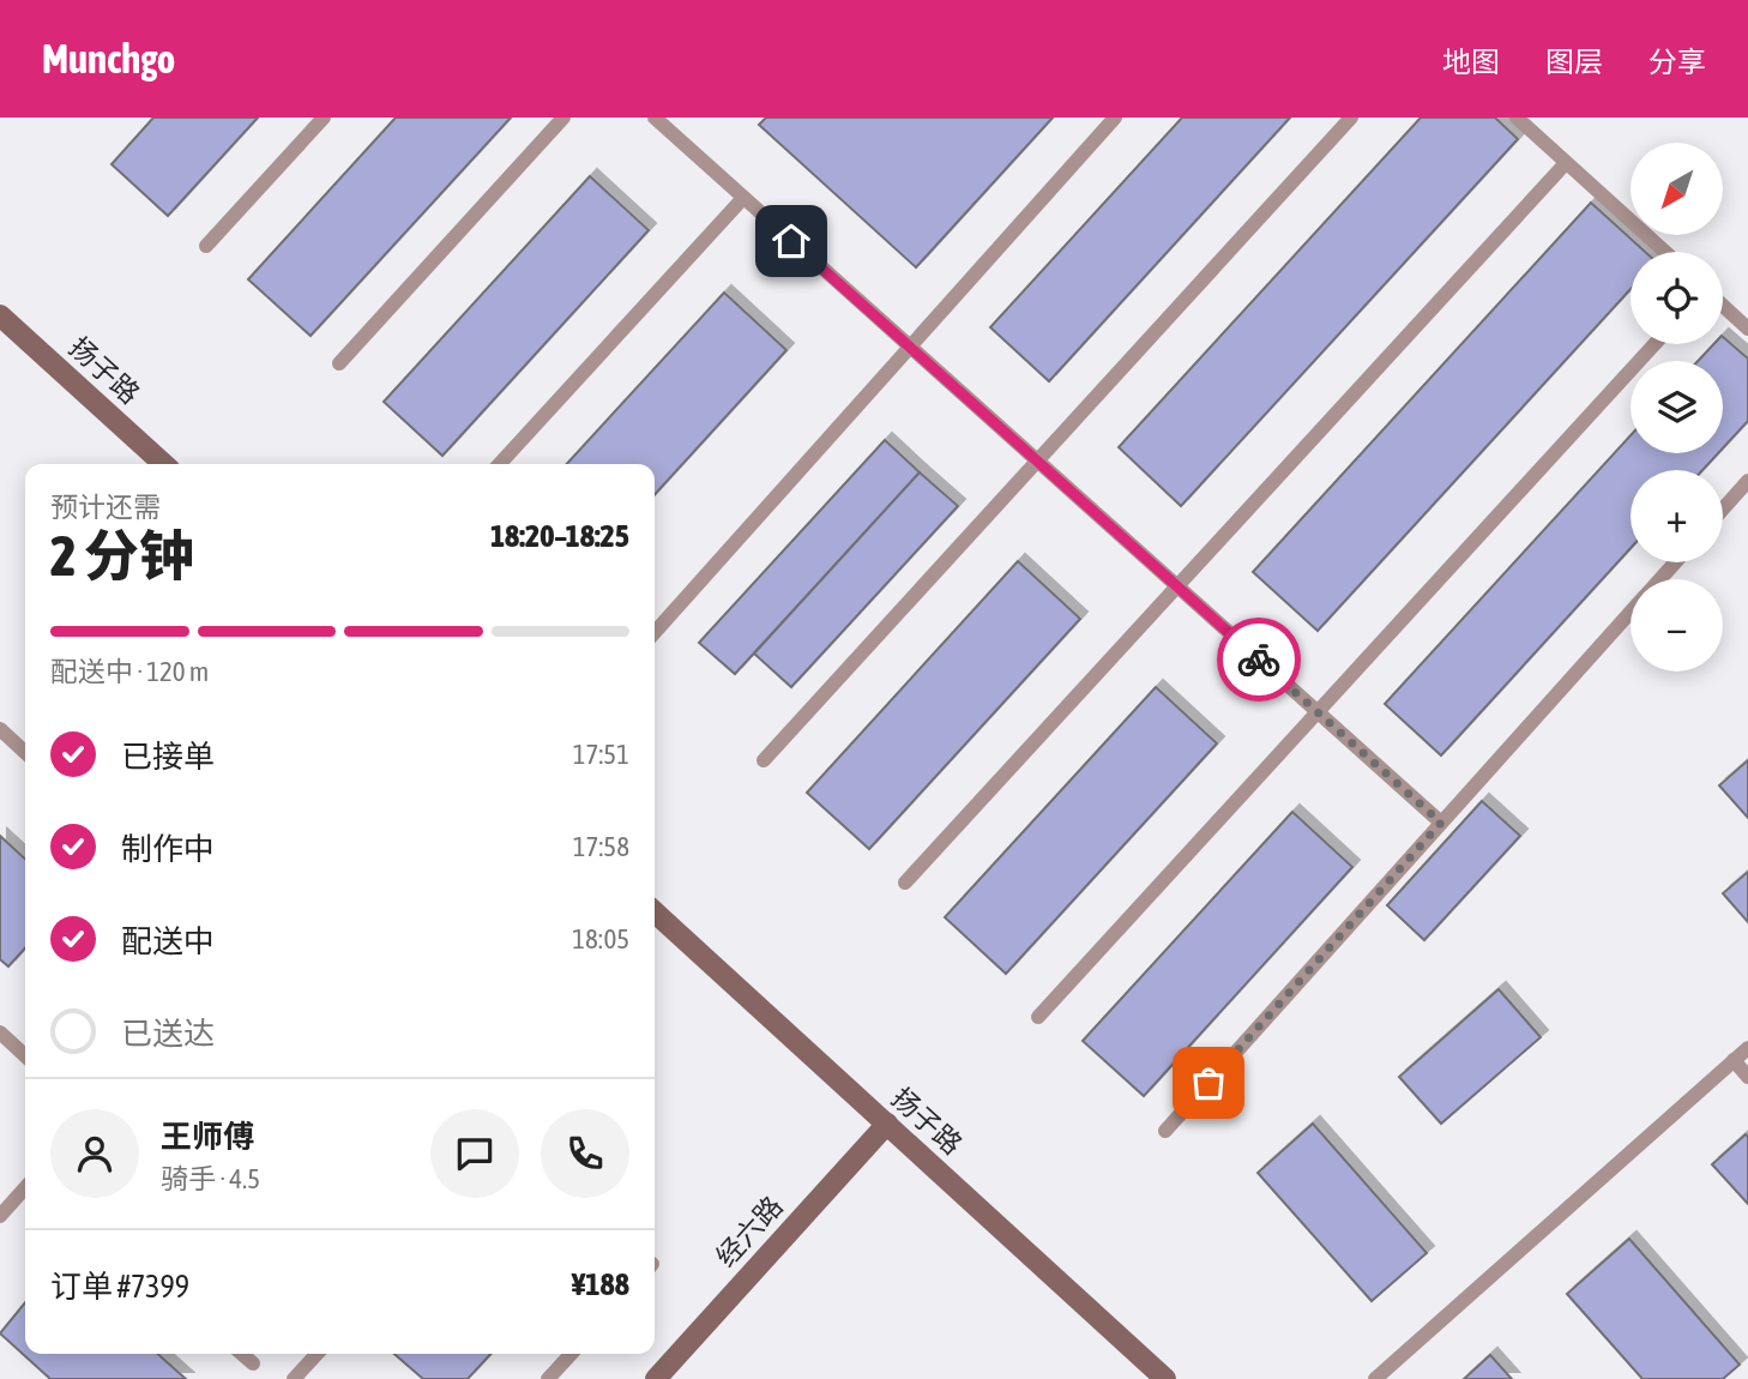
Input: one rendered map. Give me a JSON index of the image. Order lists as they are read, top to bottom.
{
  "streets": {
    "street": ["扬子路", "经六路"]
  },
  "crossings": [
    ["扬子路", "经六路"]
  ],
  "north": "bottom left",
  "page": {
    "header": "Munchgo",
    "nav": ["地图", "图层", "分享"],
    "map_buttons": ["+", "−"],
    "heading": ["2 分钟", "预计还需", "18:20–18:25"],
    "panel": [
      "王师傅",
      "骑手 · 4.5",
      "订单 #7399",
      "¥188"
    ],
    "bar": "配送中 · 120 m",
    "list": [
      ["已接单", "17:51"],
      ["制作中", "17:58"],
      ["配送中", "18:05"],
      "已送达"
    ]
  }
}
